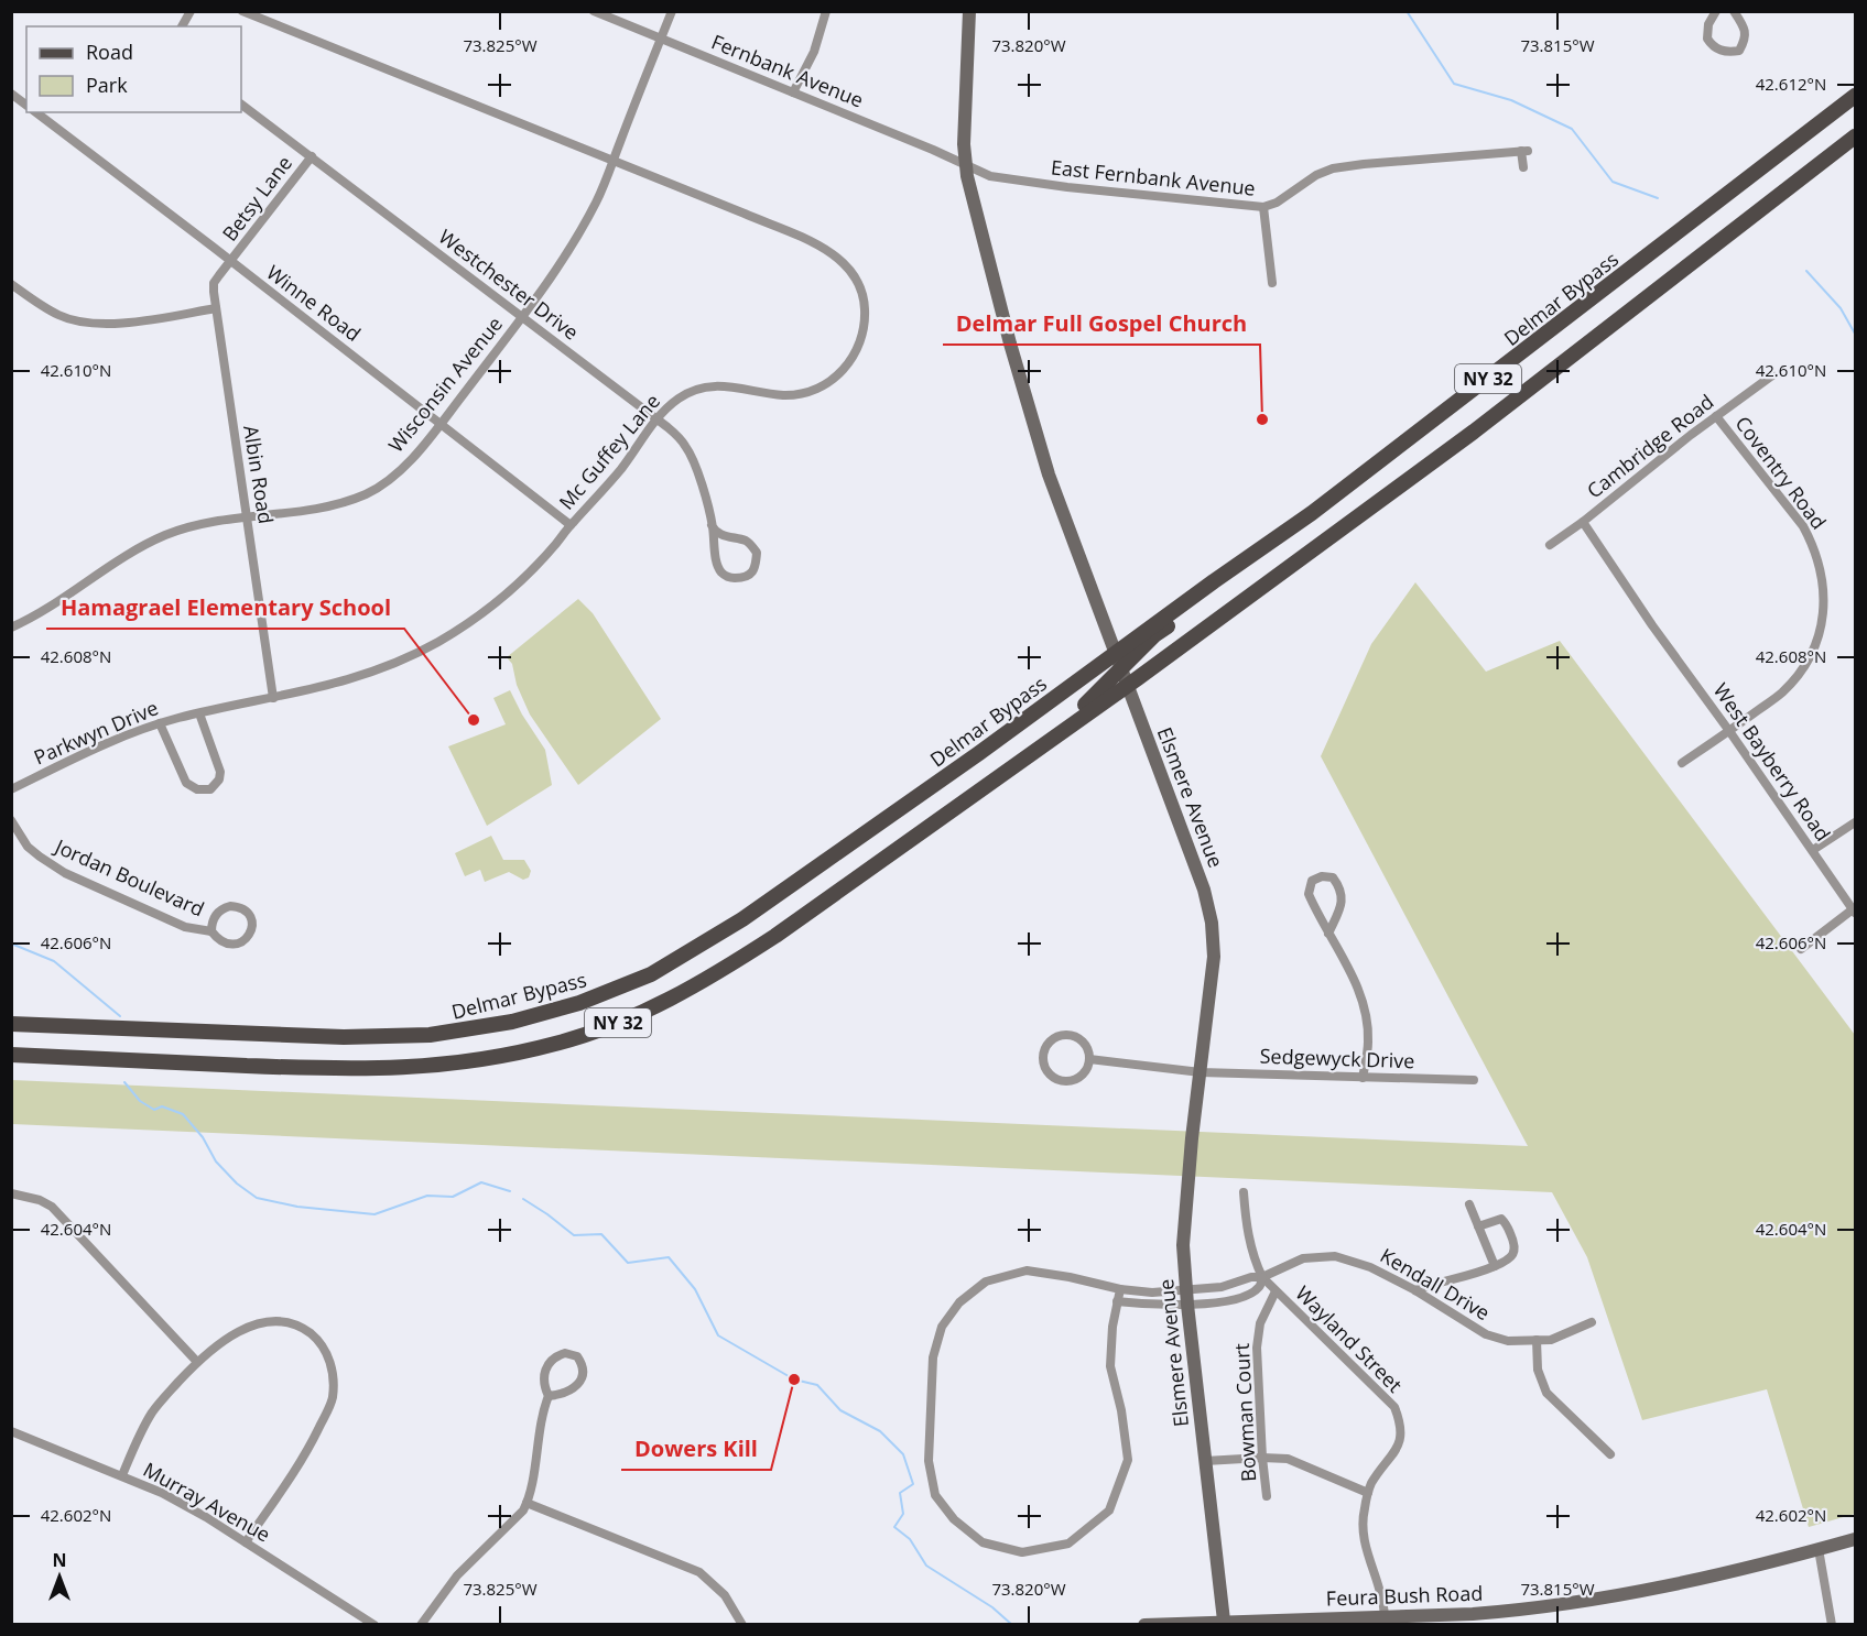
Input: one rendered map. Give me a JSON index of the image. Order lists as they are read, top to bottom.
{
  "streets": {
    "main road": [
      "Delmar Bypass",
      "NY 32",
      "Elsmere Avenue",
      "Feura Bush Road"
    ],
    "street": [
      "Fernbank Avenue",
      "East Fernbank Avenue",
      "Betsy Lane",
      "Westchester Drive",
      "Winne Road",
      "Wisconsin Avenue",
      "Cambridge Road",
      "Mc Guffey Lane",
      "Coventry Road",
      "Albin Road",
      "Parkwyn Drive",
      "West Bayberry Road",
      "Jordan Boulevard",
      "Sedgewyck Drive",
      "Kendall Drive",
      "Wayland Street",
      "Bowman Court",
      "Murray Avenue"
    ]
  },
  "crossings": [
    ["Fernbank Avenue", "East Fernbank Avenue"],
    ["Fernbank Avenue", "Wisconsin Avenue"],
    ["Fernbank Avenue", "Elsmere Avenue"],
    ["East Fernbank Avenue", "Elsmere Avenue"],
    ["Betsy Lane", "Westchester Drive"],
    ["Betsy Lane", "Winne Road"],
    ["Betsy Lane", "Albin Road"],
    ["Westchester Drive", "Wisconsin Avenue"],
    ["Westchester Drive", "Mc Guffey Lane"],
    ["Delmar Bypass", "Elsmere Avenue"],
    ["Winne Road", "Wisconsin Avenue"],
    ["Winne Road", "Mc Guffey Lane"],
    ["Winne Road", "Albin Road"],
    ["NY 32", "Elsmere Avenue"],
    ["Wisconsin Avenue", "Mc Guffey Lane"],
    ["Wisconsin Avenue", "Albin Road"],
    ["Cambridge Road", "Coventry Road"],
    ["Cambridge Road", "West Bayberry Road"],
    ["Mc Guffey Lane", "Albin Road"],
    ["Mc Guffey Lane", "Parkwyn Drive"],
    ["Coventry Road", "West Bayberry Road"],
    ["Albin Road", "Parkwyn Drive"],
    ["Elsmere Avenue", "Sedgewyck Drive"],
    ["Elsmere Avenue", "Kendall Drive"],
    ["Elsmere Avenue", "Feura Bush Road"],
    ["Kendall Drive", "Wayland Street"],
    ["Wayland Street", "Bowman Court"],
    ["Wayland Street", "Feura Bush Road"]
  ],
  "places": ["Delmar Full Gospel Church", "Hamagrael Elementary School", "Dowers Kill"],
  "legend": ["Road", "Park"],
  "north": "top",
  "coordinates": [
    "73.825°W",
    "73.820°W",
    "73.815°W",
    "42.612°N",
    "42.610°N",
    "42.608°N",
    "42.606°N",
    "42.604°N",
    "42.602°N"
  ]
}
